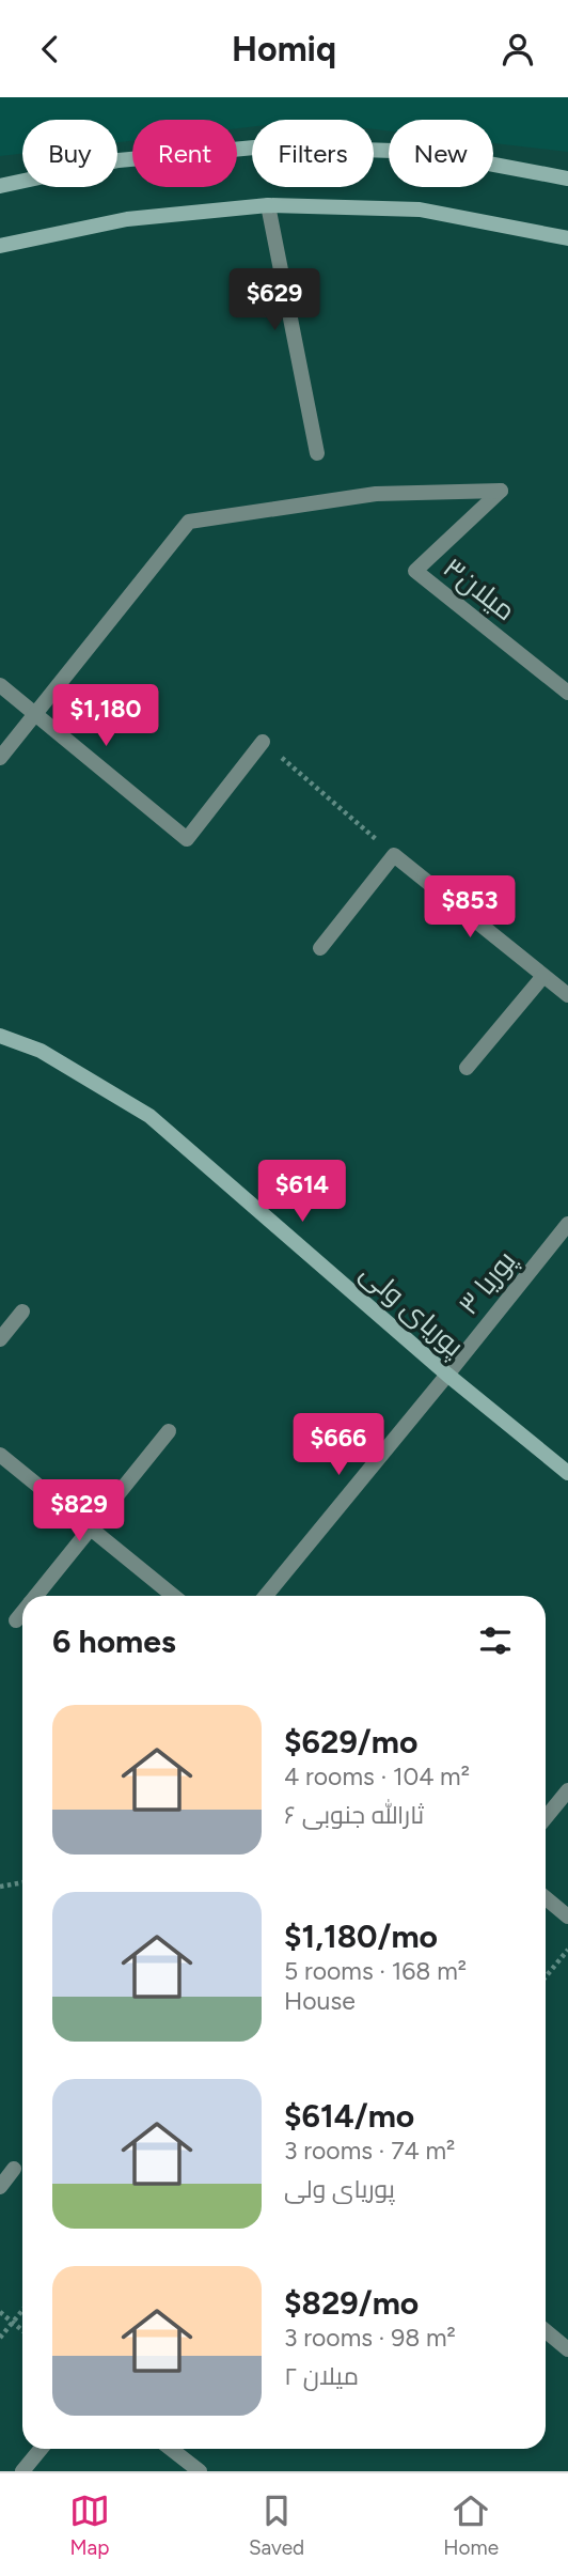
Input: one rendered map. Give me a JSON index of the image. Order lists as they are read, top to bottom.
{
  "streets": {
    "main road": ["پوریای ولی"],
    "street": ["میلان۳", "پوریا ۳"]
  },
  "crossings": [
    ["پوریا ۳", "پوریای ولی"]
  ],
  "page": {
    "header": "Homiq",
    "chip": [
      "Buy",
      "Rent",
      "Filters",
      "New"
    ],
    "price": [
      "$629",
      "$1,180",
      "$853",
      "$614",
      "$666",
      "$829"
    ],
    "heading": "6 homes",
    "list": [
      {
        "name": "$629/mo",
        "note": "4 rooms · 104 m² · ثارالله جنوبی ۶"
      },
      {
        "name": "$1,180/mo",
        "note": "5 rooms · 168 m² · House"
      },
      {
        "name": "$614/mo",
        "note": "3 rooms · 74 m² · پوریای ولی"
      },
      {
        "name": "$829/mo",
        "note": "3 rooms · 98 m² · میلان ۲"
      }
    ],
    "tabs": ["Map", "Saved", "Home"]
  }
}
